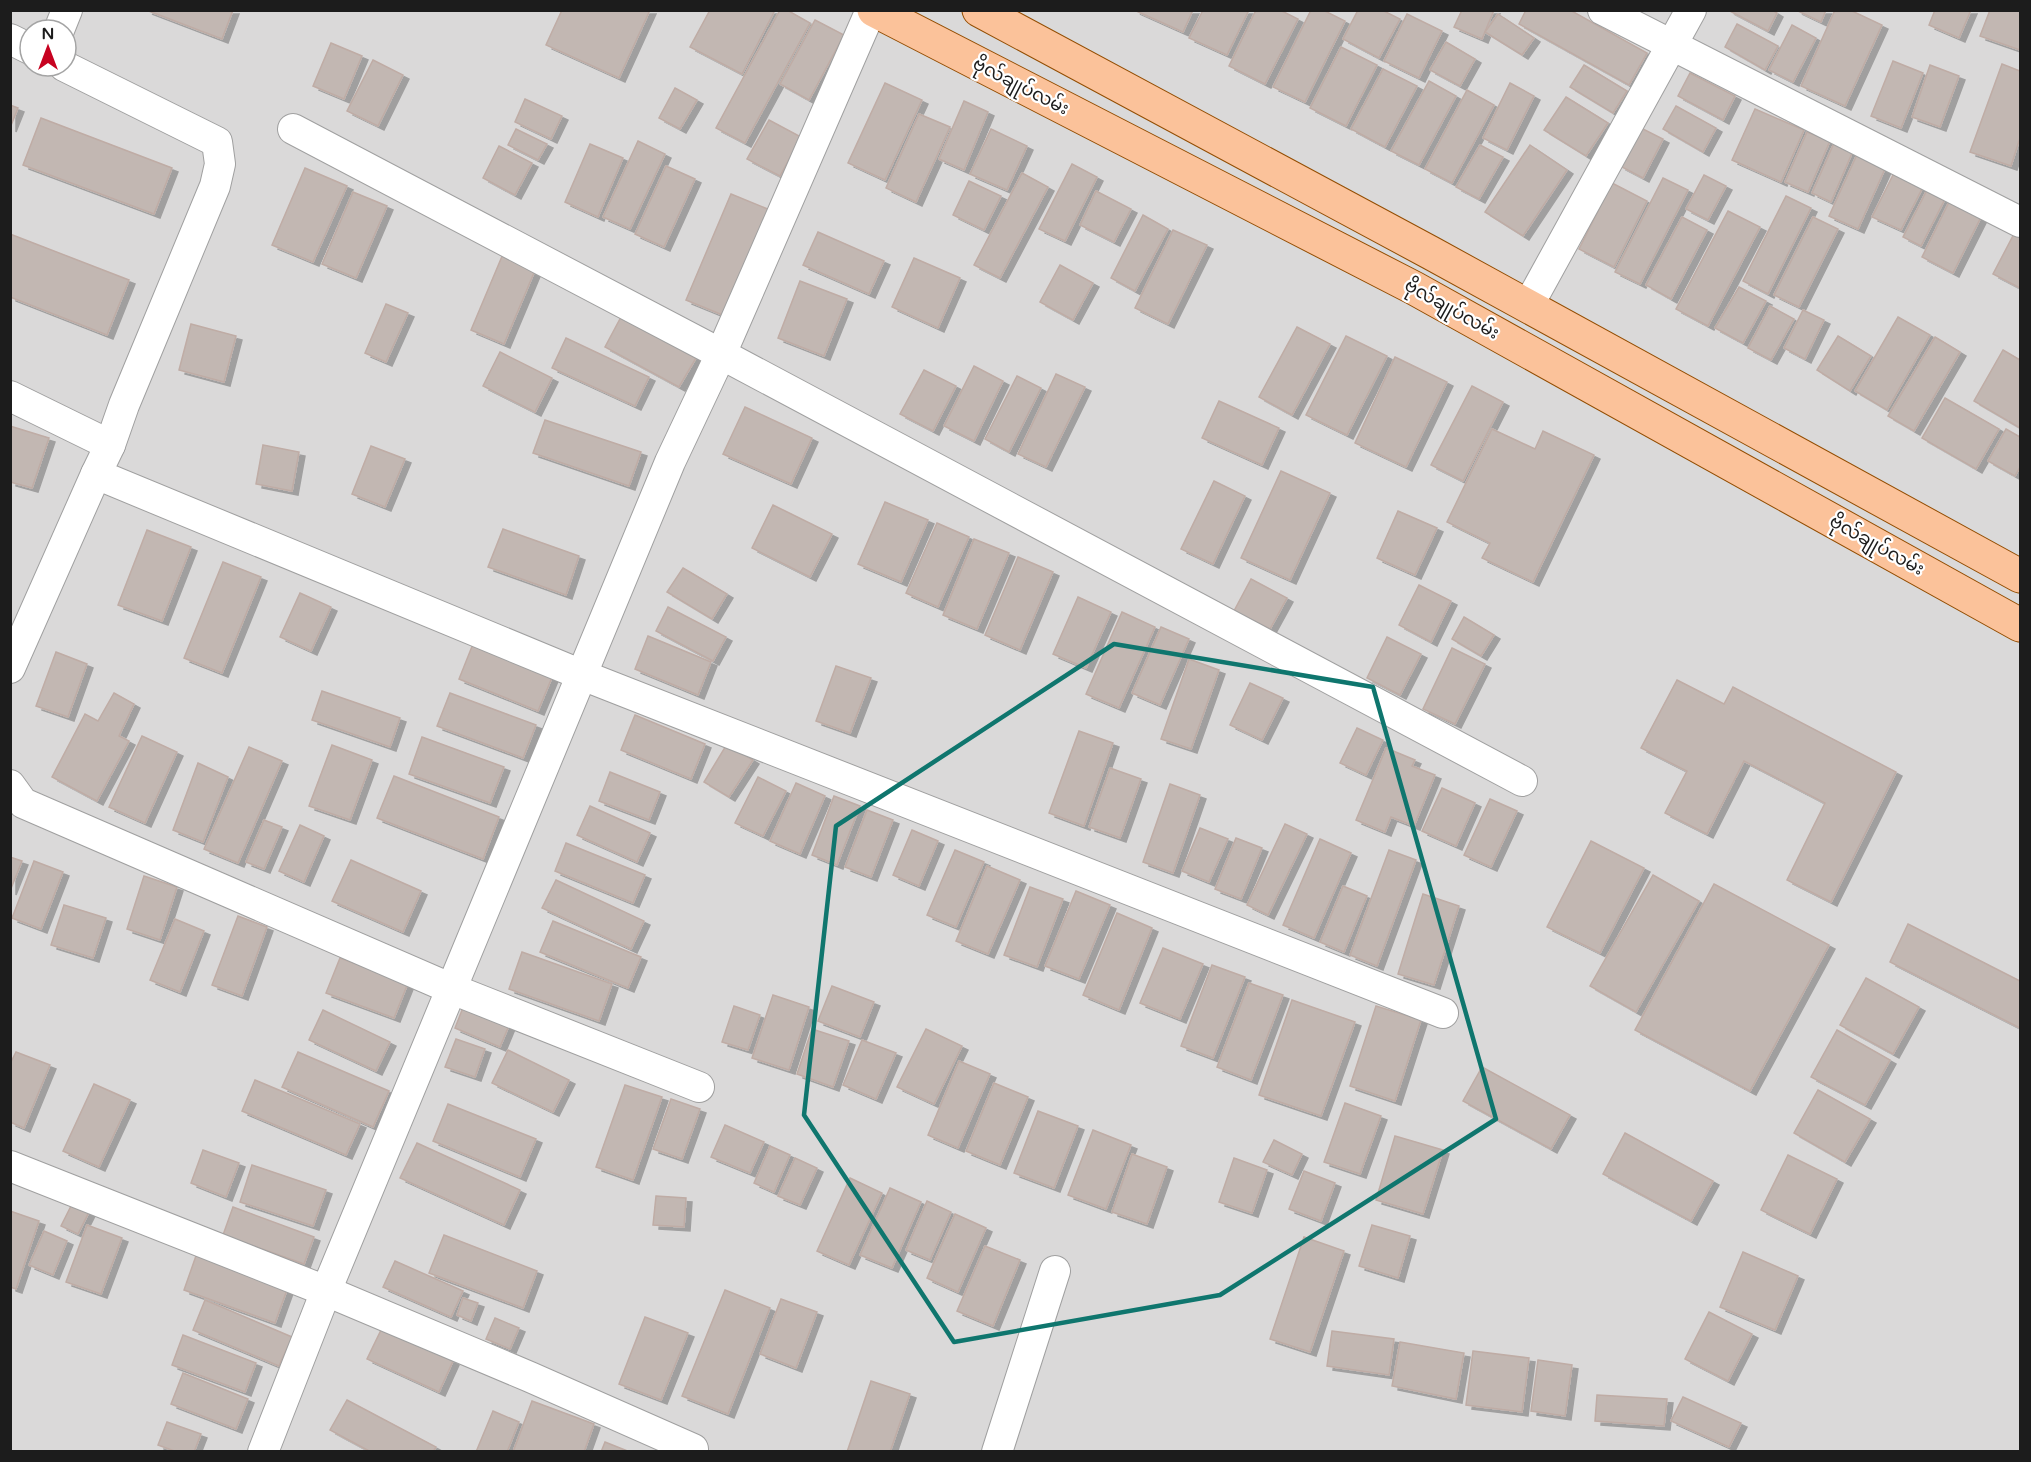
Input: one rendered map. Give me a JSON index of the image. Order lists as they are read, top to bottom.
{
  "streets": {
    "main road": ["ဗိုလ်ချုပ်လမ်း"]
  },
  "north": "top"
}
